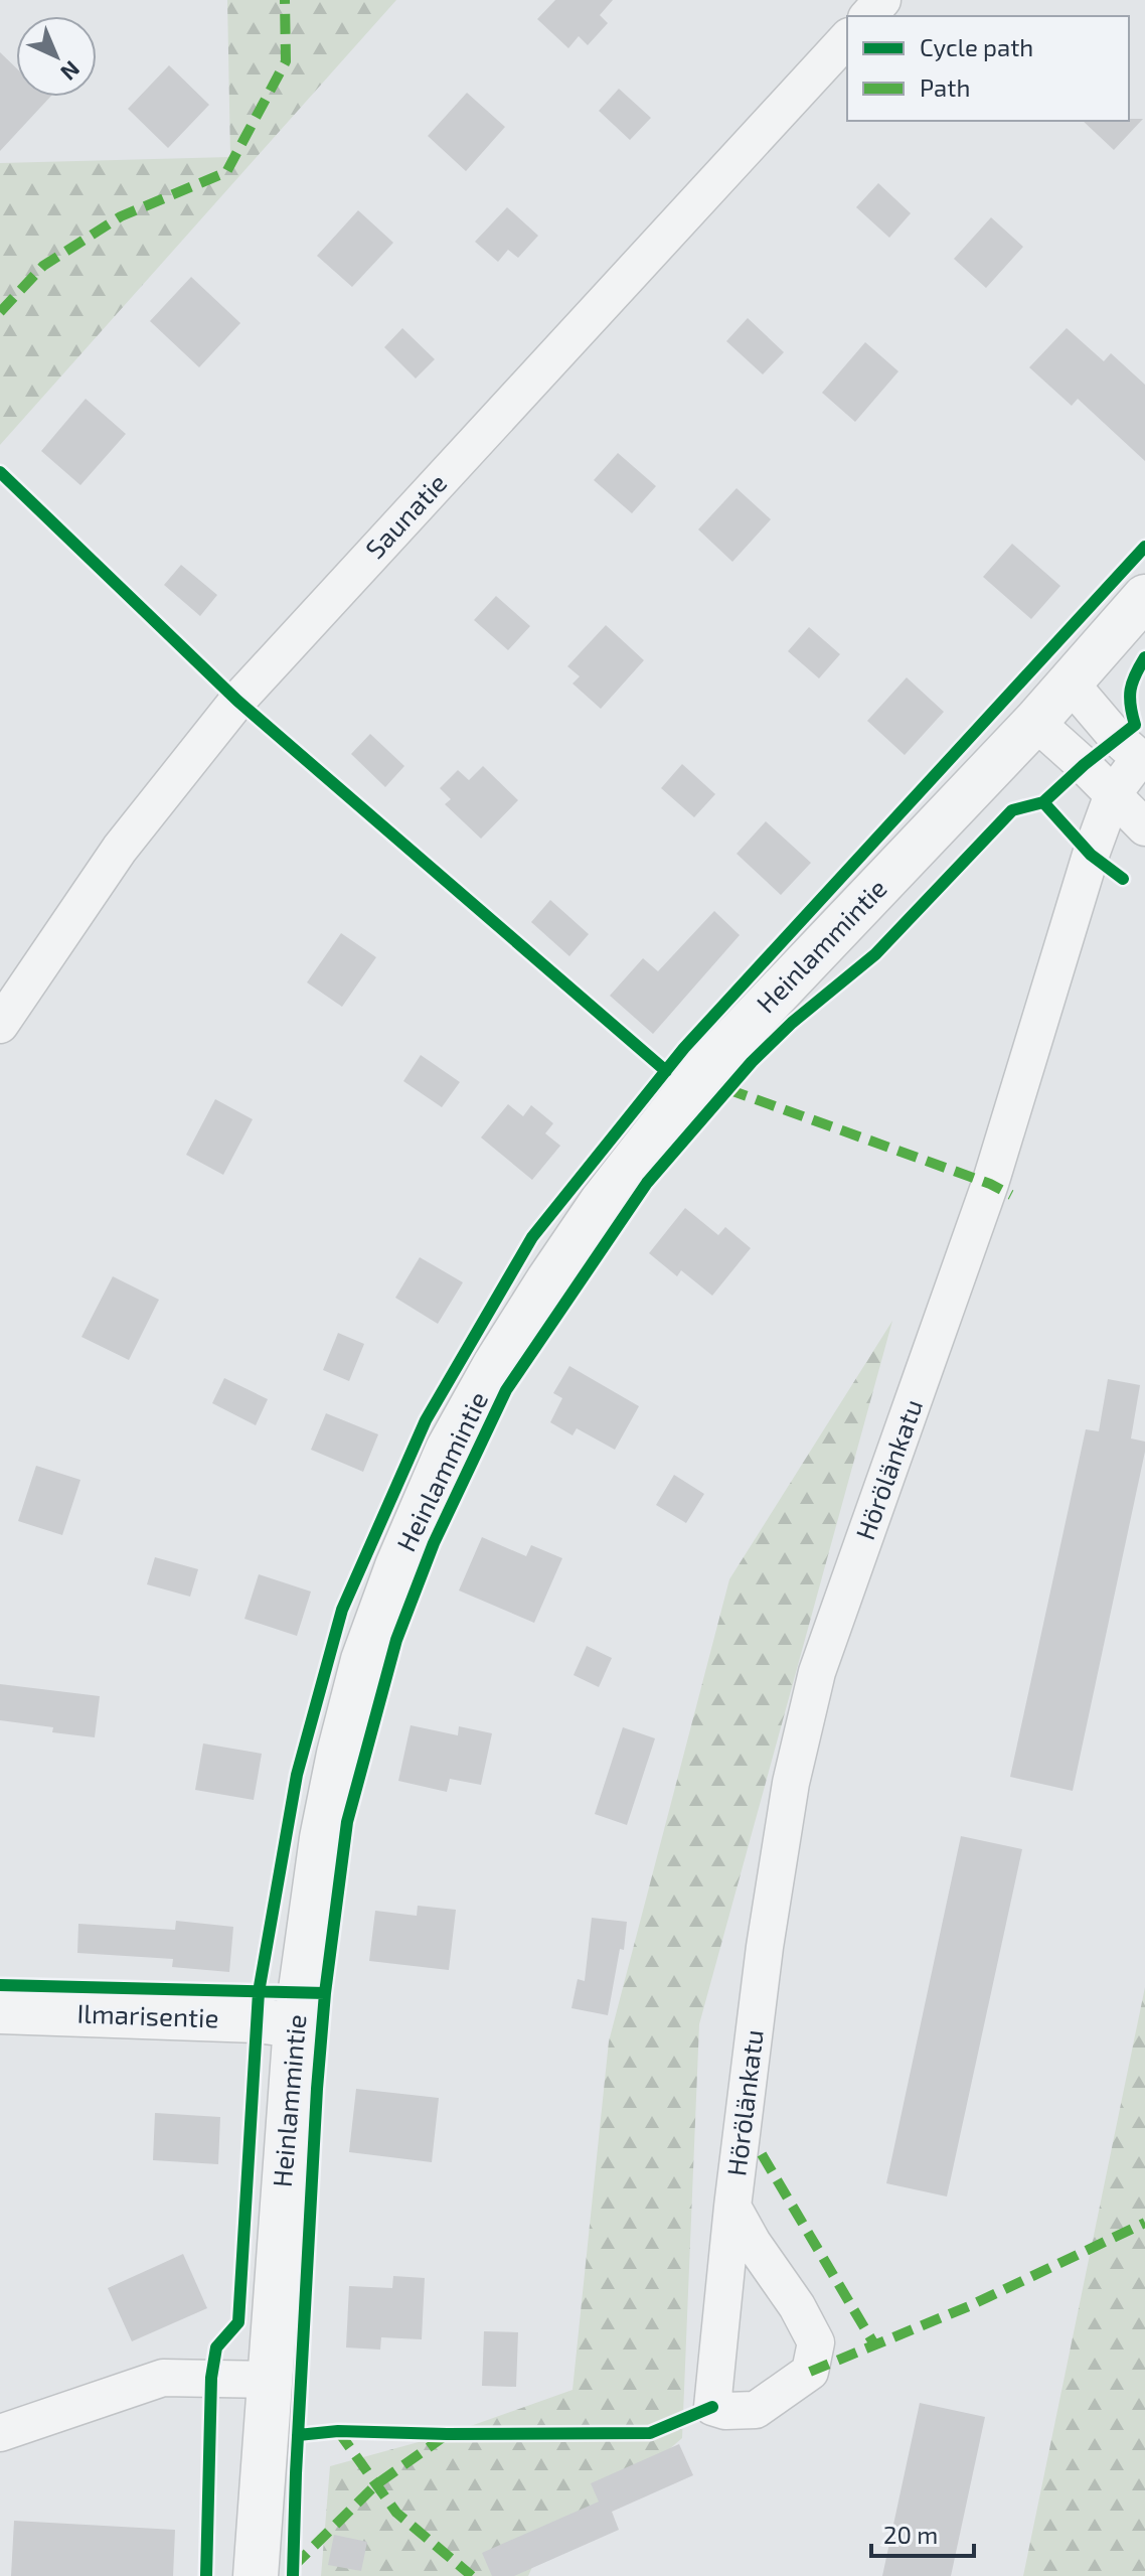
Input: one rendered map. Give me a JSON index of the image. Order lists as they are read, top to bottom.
{
  "streets": {
    "street": [
      "Saunatie",
      "Heinlammintie",
      "Hörölänkatu",
      "Ilmarisentie"
    ]
  },
  "crossings": [
    ["Heinlammintie", "Ilmarisentie"]
  ],
  "legend": ["Cycle path", "Path"],
  "scale_bar": "20 m",
  "north": "bottom right"
}
